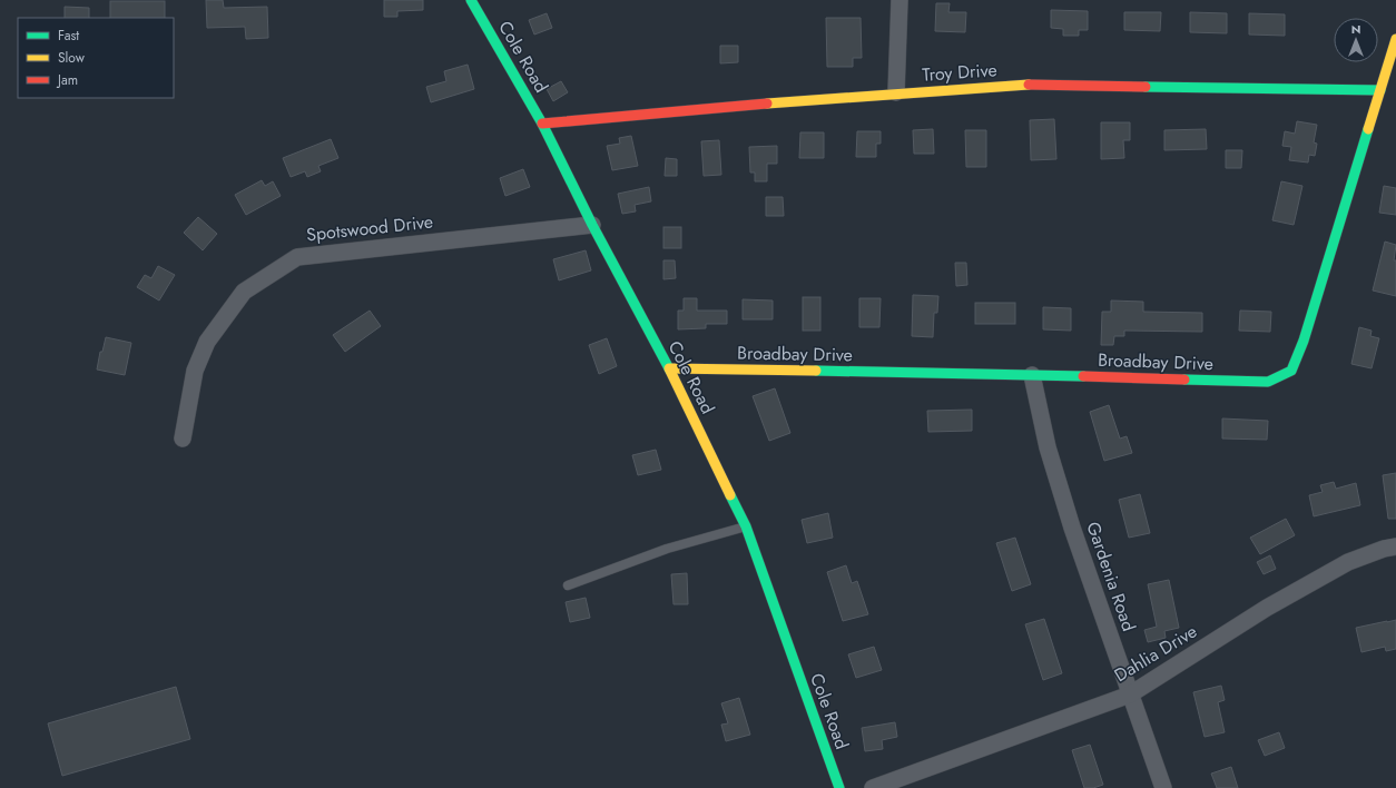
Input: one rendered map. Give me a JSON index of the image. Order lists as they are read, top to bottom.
{
  "streets": {
    "street": [
      "Cole Road",
      "Troy Drive",
      "Spotswood Drive",
      "Broadbay Drive",
      "Gardenia Road",
      "Dahlia Drive"
    ]
  },
  "crossings": [
    ["Cole Road", "Troy Drive"],
    ["Cole Road", "Spotswood Drive"],
    ["Cole Road", "Broadbay Drive"],
    ["Troy Drive", "Broadbay Drive"],
    ["Broadbay Drive", "Gardenia Road"],
    ["Gardenia Road", "Dahlia Drive"]
  ],
  "legend": ["Fast", "Slow", "Jam"],
  "north": "top"
}
